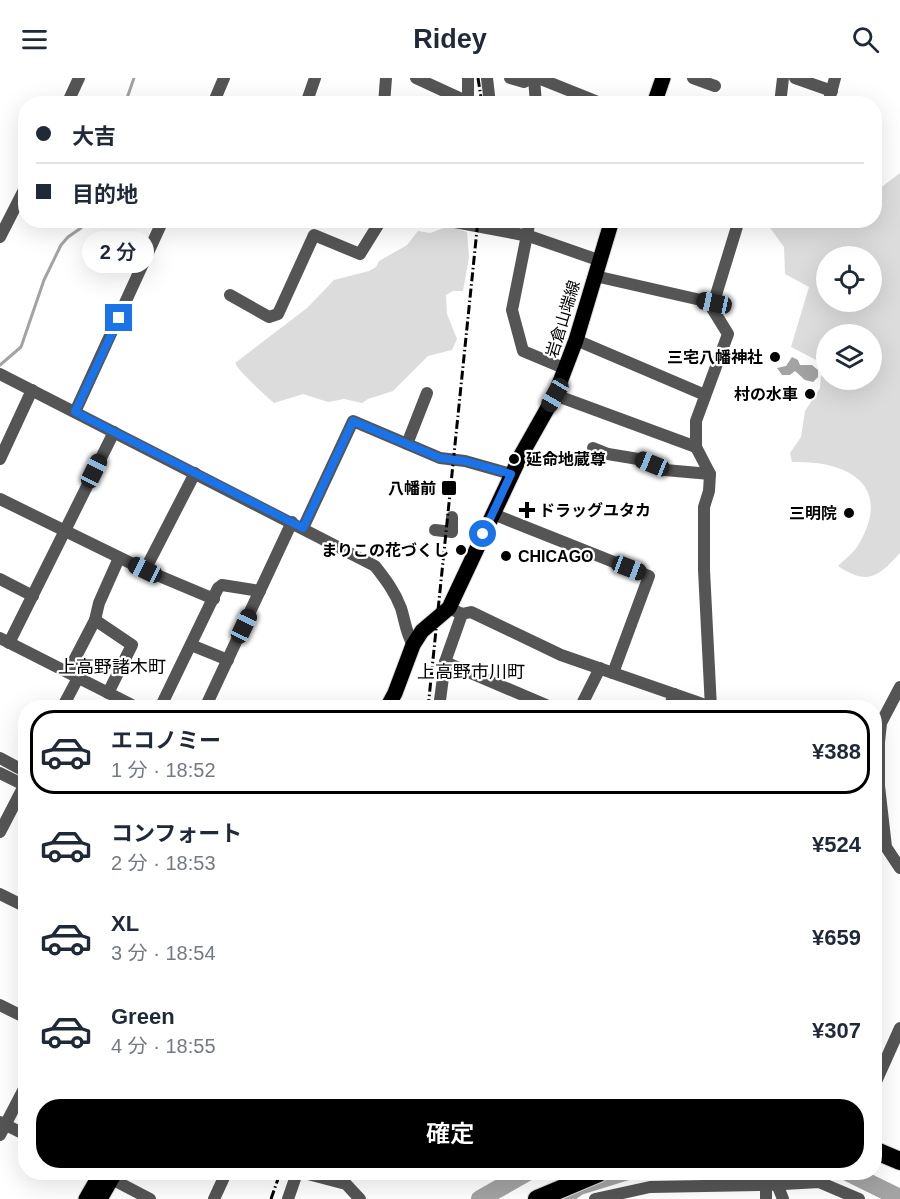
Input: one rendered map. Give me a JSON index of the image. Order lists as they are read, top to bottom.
{
  "streets": {
    "main road": ["岩倉山端線"]
  },
  "districts": ["上高野諸木町", "上高野市川町"],
  "places": {
    "other": [
      "三宅八幡神社",
      "村の水車",
      "延命地蔵尊",
      "三明院",
      "まりこの花づくし",
      "CHICAGO"
    ],
    "transit": ["八幡前"],
    "health": ["ドラッグユタカ"]
  },
  "page": {
    "header": "Ridey",
    "banner": ["大吉", "目的地"],
    "bubble": "2 分",
    "list": [
      {
        "name": "エコノミー",
        "note": "1 分 · 18:52",
        "value": "¥388"
      },
      {
        "name": "コンフォート",
        "note": "2 分 · 18:53",
        "value": "¥524"
      },
      {
        "name": "XL",
        "note": "3 分 · 18:54",
        "value": "¥659"
      },
      {
        "name": "Green",
        "note": "4 分 · 18:55",
        "value": "¥307"
      }
    ],
    "buttons": "確定"
  }
}
